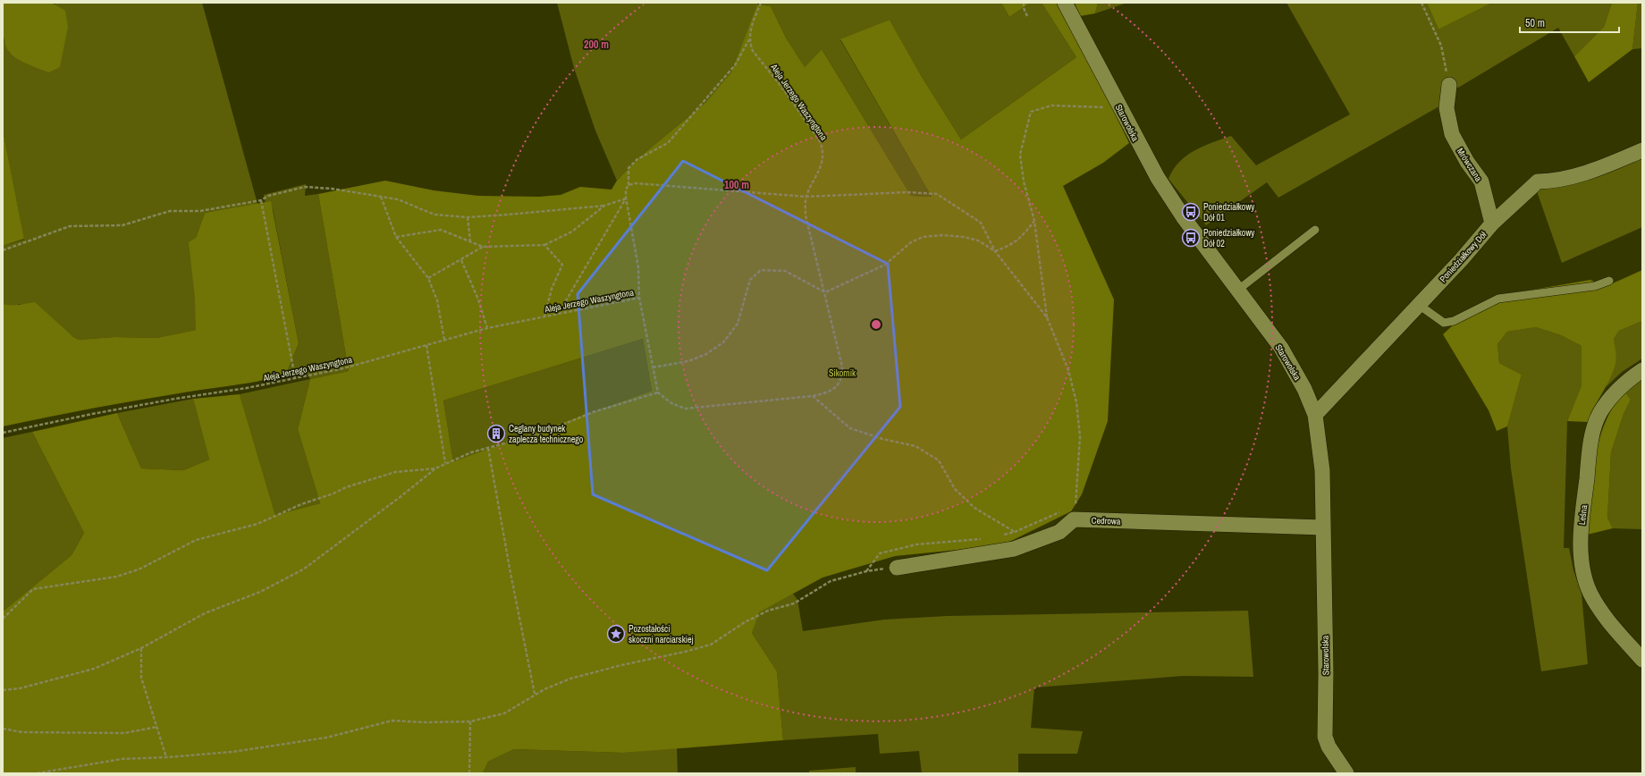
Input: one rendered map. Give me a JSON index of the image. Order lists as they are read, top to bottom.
{
  "streets": {
    "street": [
      "Starowolska",
      "Mrówczana",
      "Poniedziałkowy Dół",
      "Leśna",
      "Cedrowa"
    ],
    "path": ["Aleja Jerzego Waszyngtona"]
  },
  "crossings": [
    ["Starowolska", "Poniedziałkowy Dół"],
    ["Starowolska", "Cedrowa"],
    ["Mrówczana", "Poniedziałkowy Dół"]
  ],
  "parks": ["Sikornik"],
  "places": {
    "bus stop": ["Poniedziałkowy Dół 01", "Poniedziałkowy Dół 02"],
    "building": ["Ceglany budynek zaplecza technicznego"],
    "place": ["Pozostałości skoczni narciarskiej"]
  },
  "scale_bar": "50 m",
  "rings": ["200 m", "100 m"]
}
